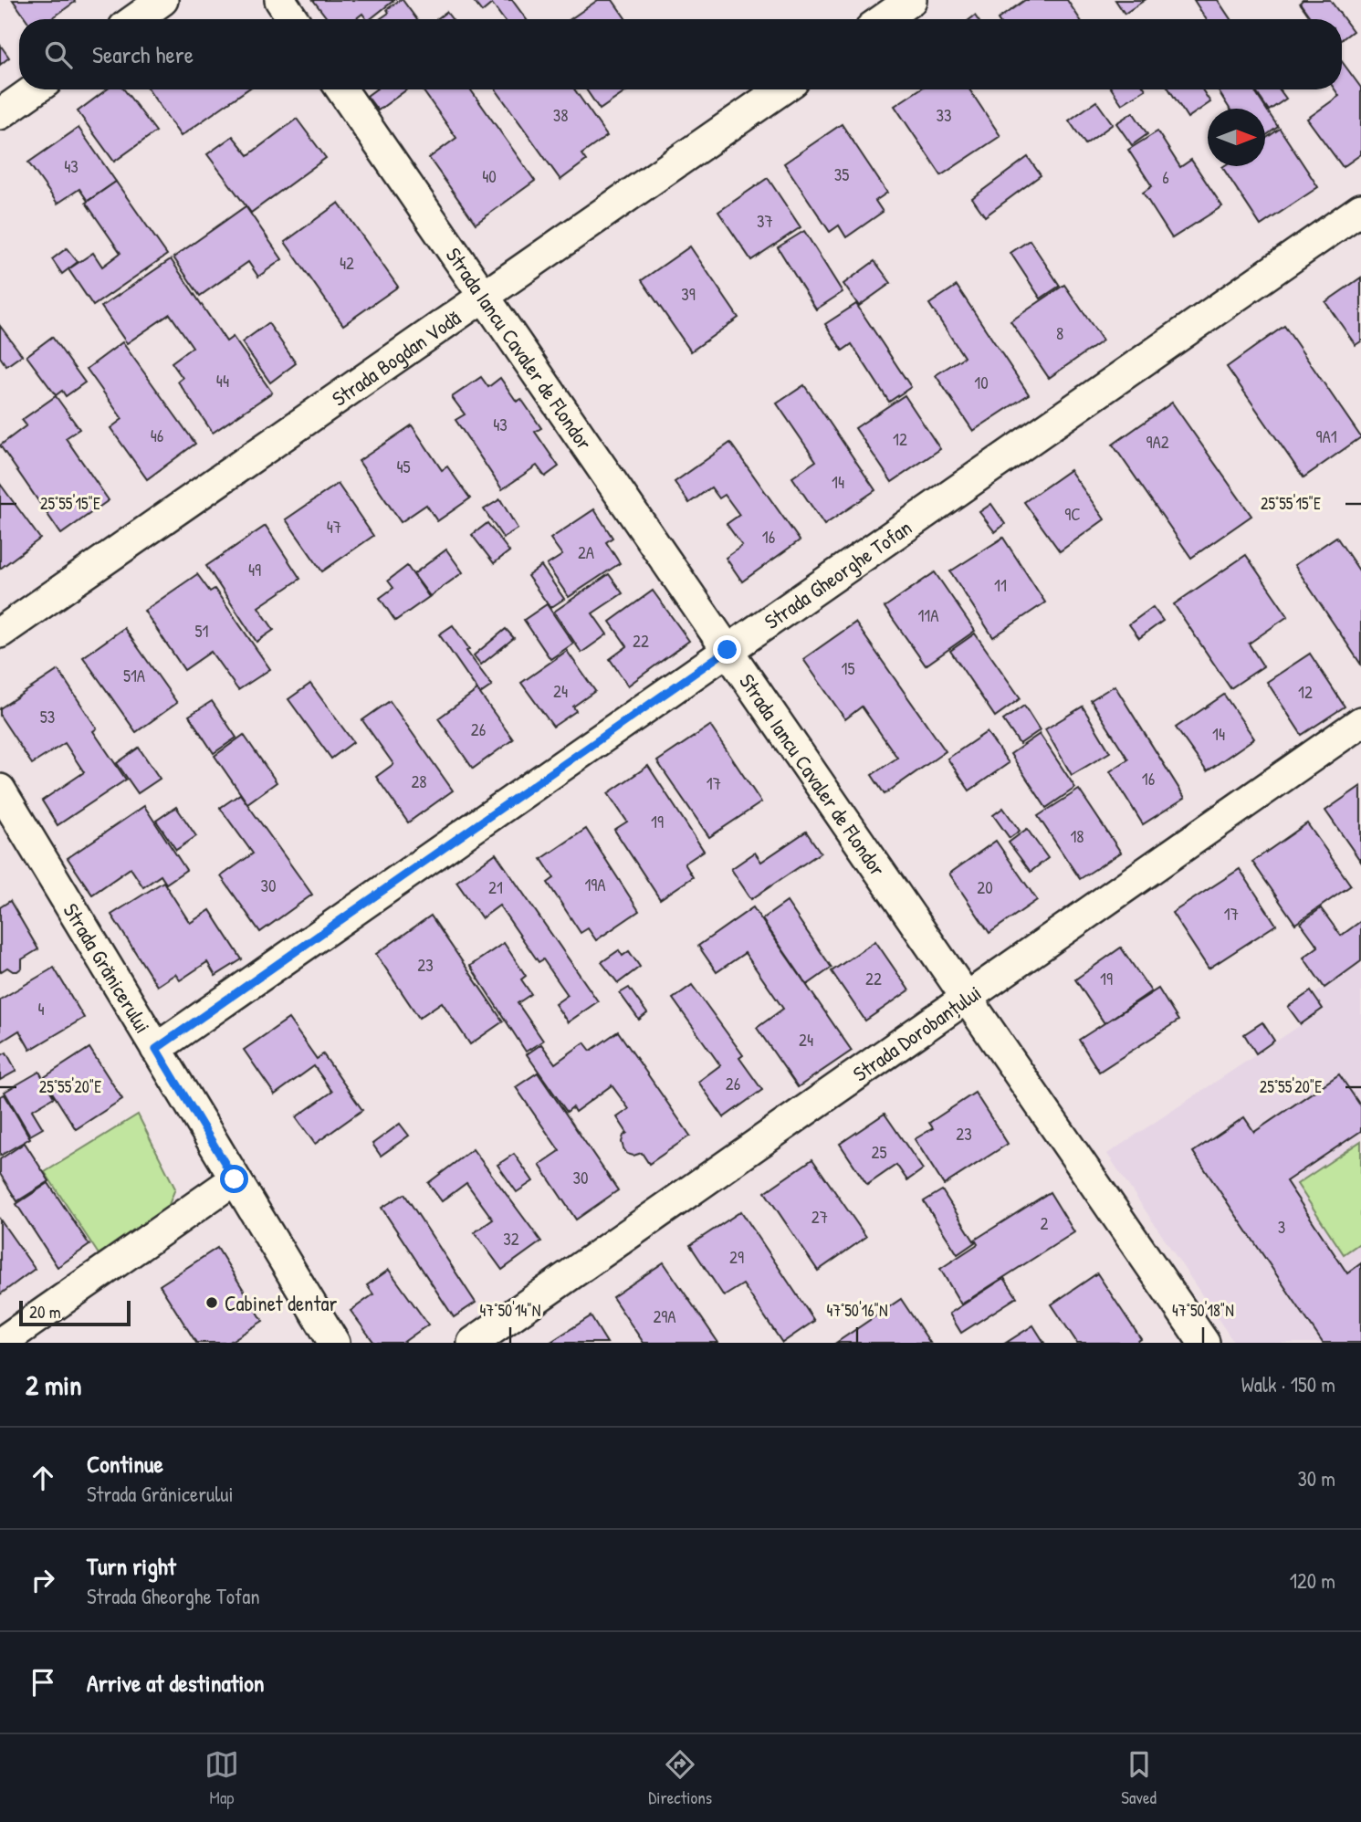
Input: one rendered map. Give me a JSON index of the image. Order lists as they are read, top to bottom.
{
  "streets": {
    "street": [
      "Strada Iancu Cavaler de Flondor",
      "Strada Bogdan Vodă",
      "Strada Gheorghe Tofan",
      "Strada Grănicerului",
      "Strada Dorobanțului"
    ]
  },
  "crossings": [
    ["Strada Iancu Cavaler de Flondor", "Strada Bogdan Vodă"],
    ["Strada Iancu Cavaler de Flondor", "Strada Gheorghe Tofan"],
    ["Strada Iancu Cavaler de Flondor", "Strada Dorobanțului"],
    ["Strada Gheorghe Tofan", "Strada Grănicerului"]
  ],
  "places": ["Cabinet dentar"],
  "house_numbers": [
    "38",
    "33",
    "43",
    "35",
    "40",
    "6",
    "37",
    "42",
    "39",
    "8",
    "44",
    "10",
    "43",
    "46",
    "9A1",
    "12",
    "9A2",
    "45",
    "14",
    "9C",
    "47",
    "16",
    "2A",
    "49",
    "11",
    "11A",
    "51",
    "22",
    "15",
    "51A",
    "24",
    "12",
    "53",
    "26",
    "14",
    "16",
    "28",
    "17",
    "19",
    "18",
    "19A",
    "30",
    "21",
    "20",
    "17",
    "23",
    "22",
    "19",
    "4",
    "24",
    "26",
    "23",
    "25",
    "30",
    "27",
    "2",
    "3",
    "32",
    "29",
    "29A"
  ],
  "scale_bar": "20 m",
  "north": "right",
  "page": {
    "search": "Search here",
    "scale": "20 m",
    "heading": ["2 min", "Walk · 150 m"],
    "list": [
      ["Continue", "Strada Grănicerului", "30 m"],
      ["Turn right", "Strada Gheorghe Tofan", "120 m"],
      "Arrive at destination"
    ],
    "nav": ["Map", "Directions", "Saved"]
  },
  "coordinates": [
    "25°55'15\"E",
    "25°55'20\"E",
    "47°50'14\"N",
    "47°50'16\"N",
    "47°50'18\"N"
  ]
}
